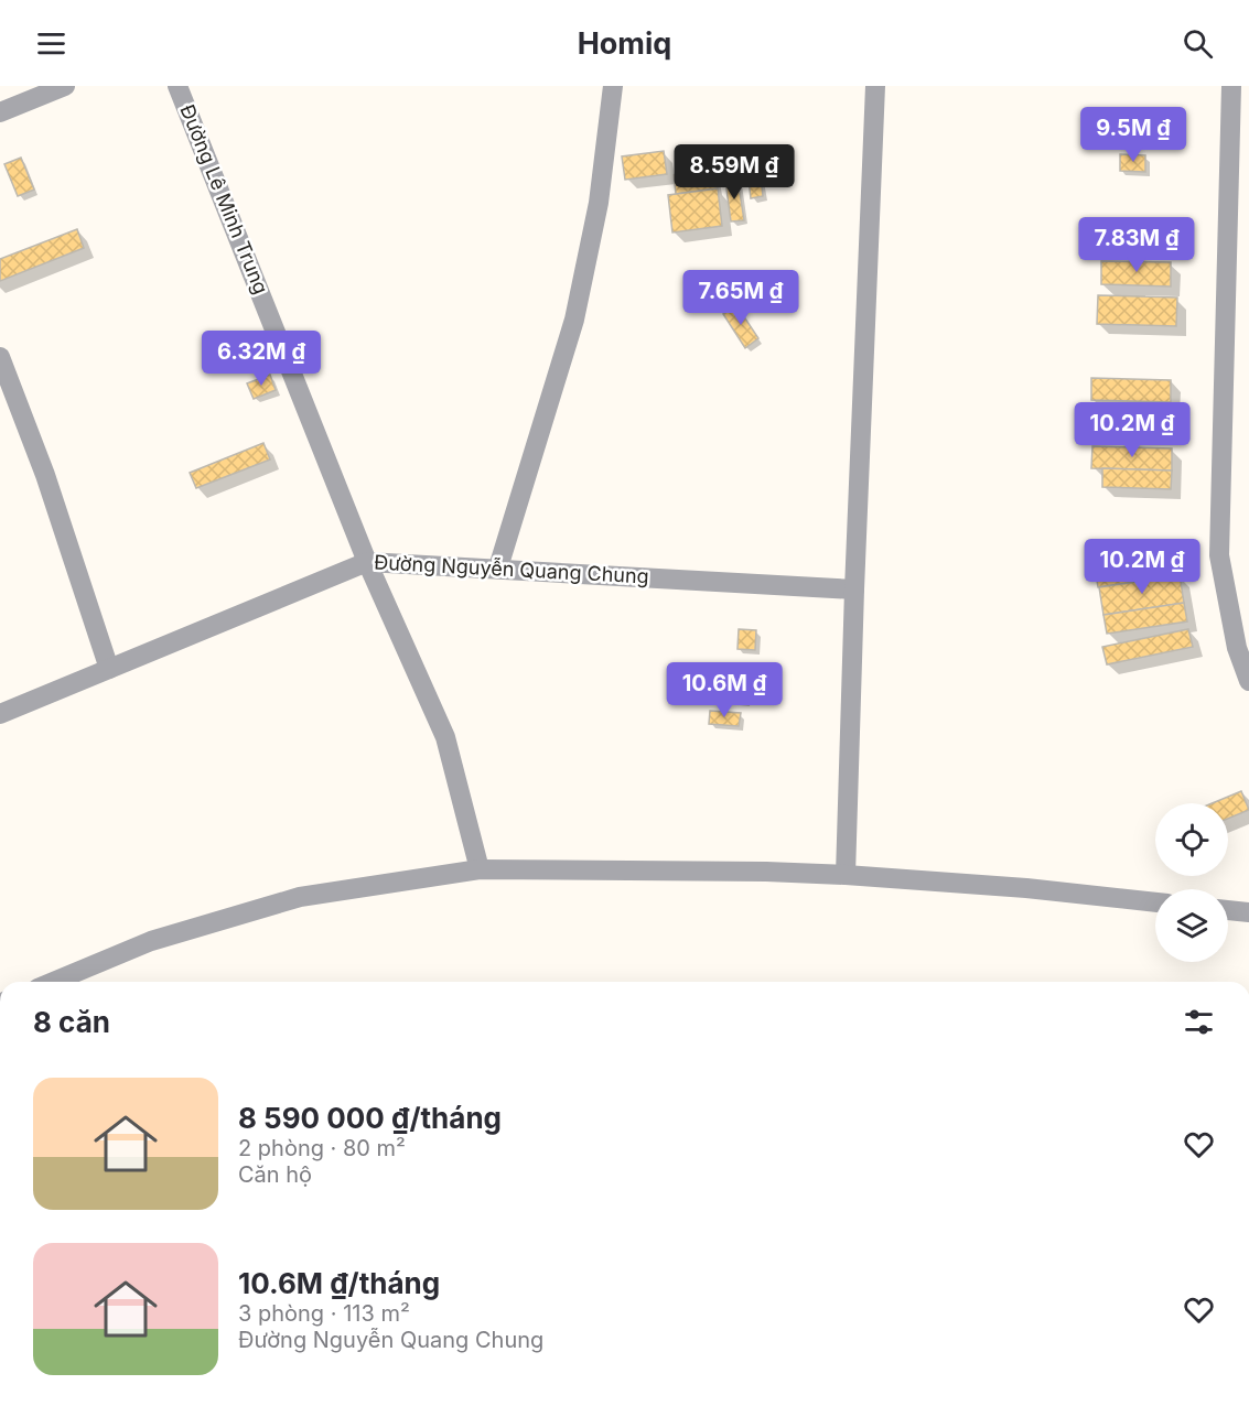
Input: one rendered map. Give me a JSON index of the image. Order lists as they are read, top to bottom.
{
  "streets": {
    "street": ["Đường Lê Minh Trung", "Đường Nguyễn Quang Chung"]
  },
  "crossings": [
    ["Đường Lê Minh Trung", "Đường Nguyễn Quang Chung"]
  ],
  "page": {
    "header": "Homiq",
    "price": [
      "9.5M ₫",
      "8.59M ₫",
      "7.83M ₫",
      "7.65M ₫",
      "6.32M ₫",
      "10.2M ₫",
      "10.2M ₫",
      "10.6M ₫"
    ],
    "heading": "8 căn",
    "list": [
      {
        "name": "8 590 000 ₫/tháng",
        "note": "2 phòng · 80 m² · Căn hộ"
      },
      {
        "name": "10.6M ₫/tháng",
        "note": "3 phòng · 113 m² · Đường Nguyễn Quang Chung"
      }
    ]
  }
}
